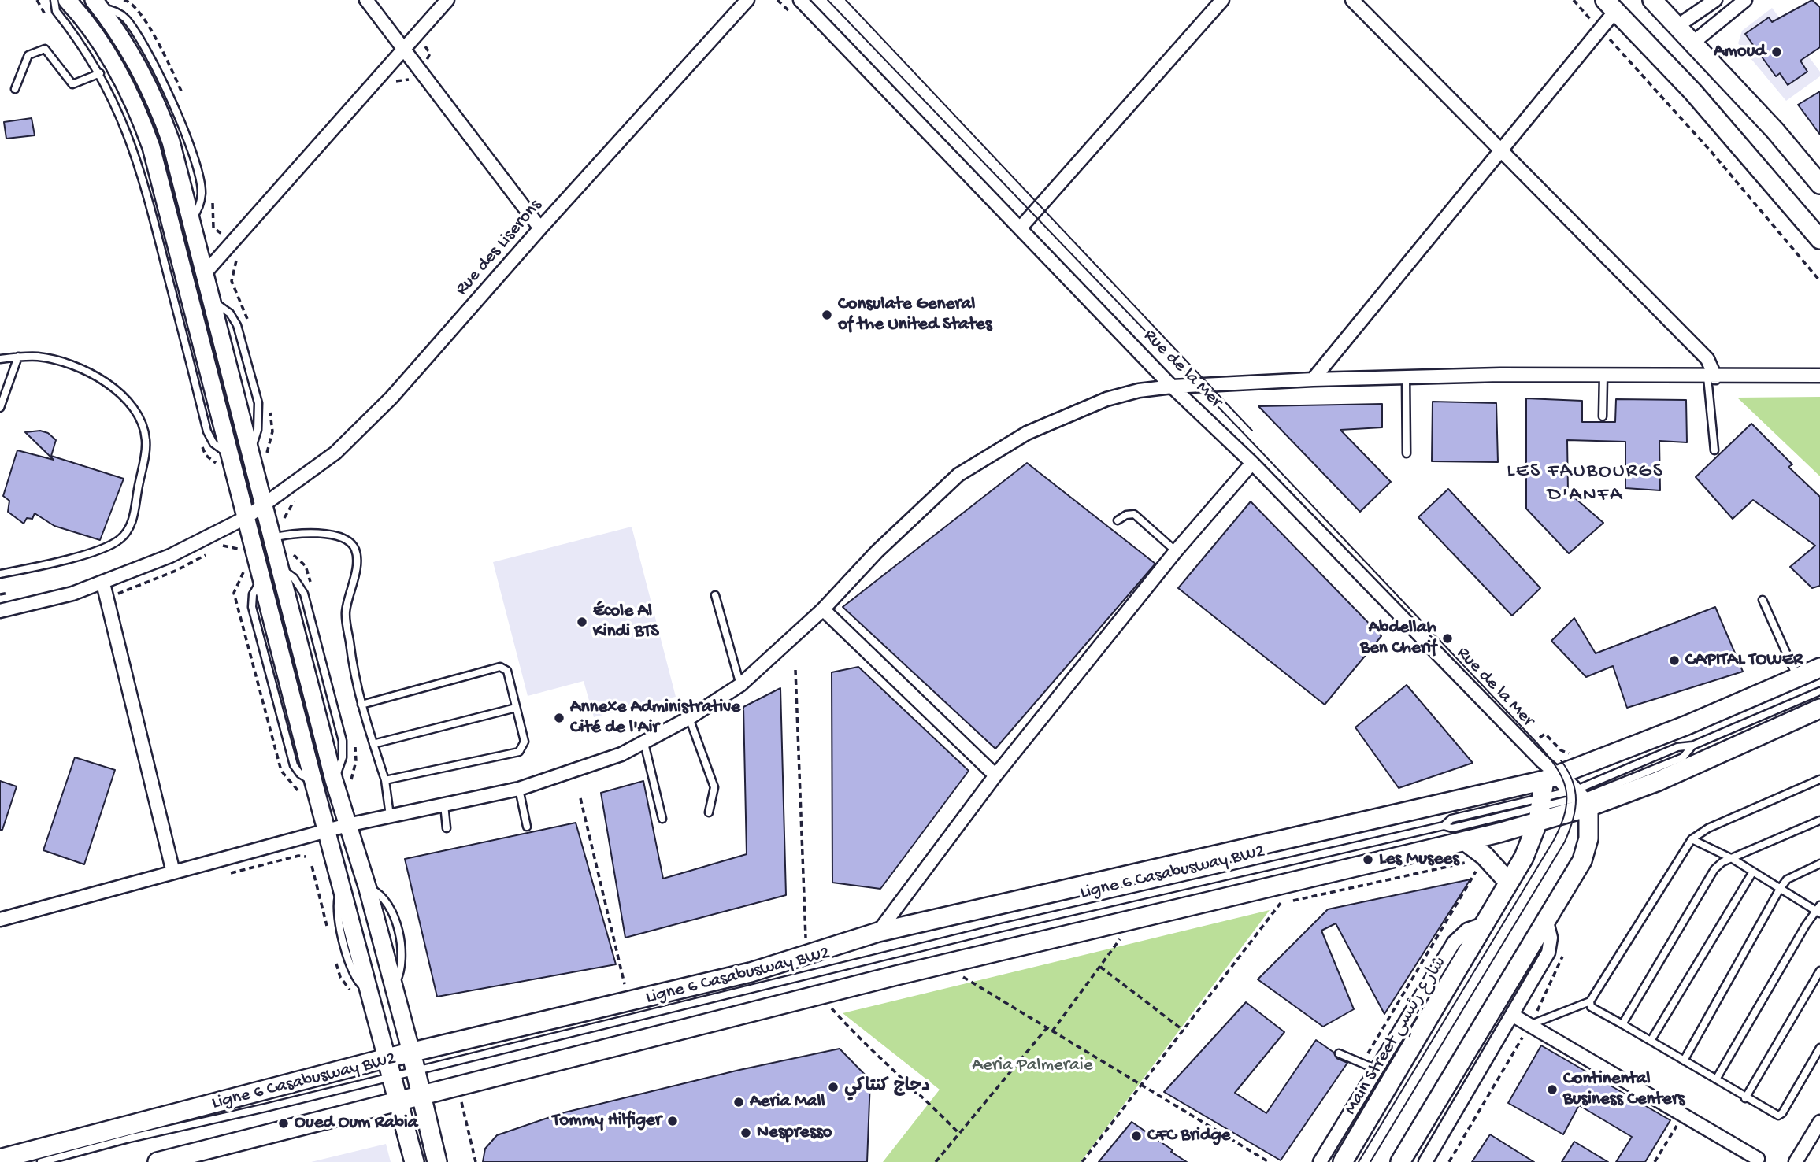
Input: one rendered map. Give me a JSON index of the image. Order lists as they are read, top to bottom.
{
  "streets": {
    "main road": ["Main Street شارع رئيسي"],
    "street": ["Rue des Liserons", "Rue de la Mer"],
    "lane": ["Ligne 6 Casabusway BW2"]
  },
  "crossings": [
    ["Rue de la Mer", "Ligne 6 Casabusway BW2"],
    ["Rue de la Mer", "Main Street شارع رئيسي"],
    ["Ligne 6 Casabusway BW2", "Main Street شارع رئيسي"]
  ],
  "districts": ["LES FAUBOURGS D'ANFA"],
  "parks": ["Aeria Palmeraie"],
  "places": [
    "Amoud",
    "Consulate General of the United States",
    "École Al Kindi BTS",
    "Abdellah Ben Cherif",
    "CAPITAL TOWER",
    "Annexe Administrative Cité de l'Air",
    "Les Musees",
    "دجاج كنتاكي",
    "Continental Business Centers",
    "Aeria Mall",
    "Tommy Hilfiger",
    "Oued Oum Rabia",
    "Nespresso",
    "CFC Bridge"
  ]
}
